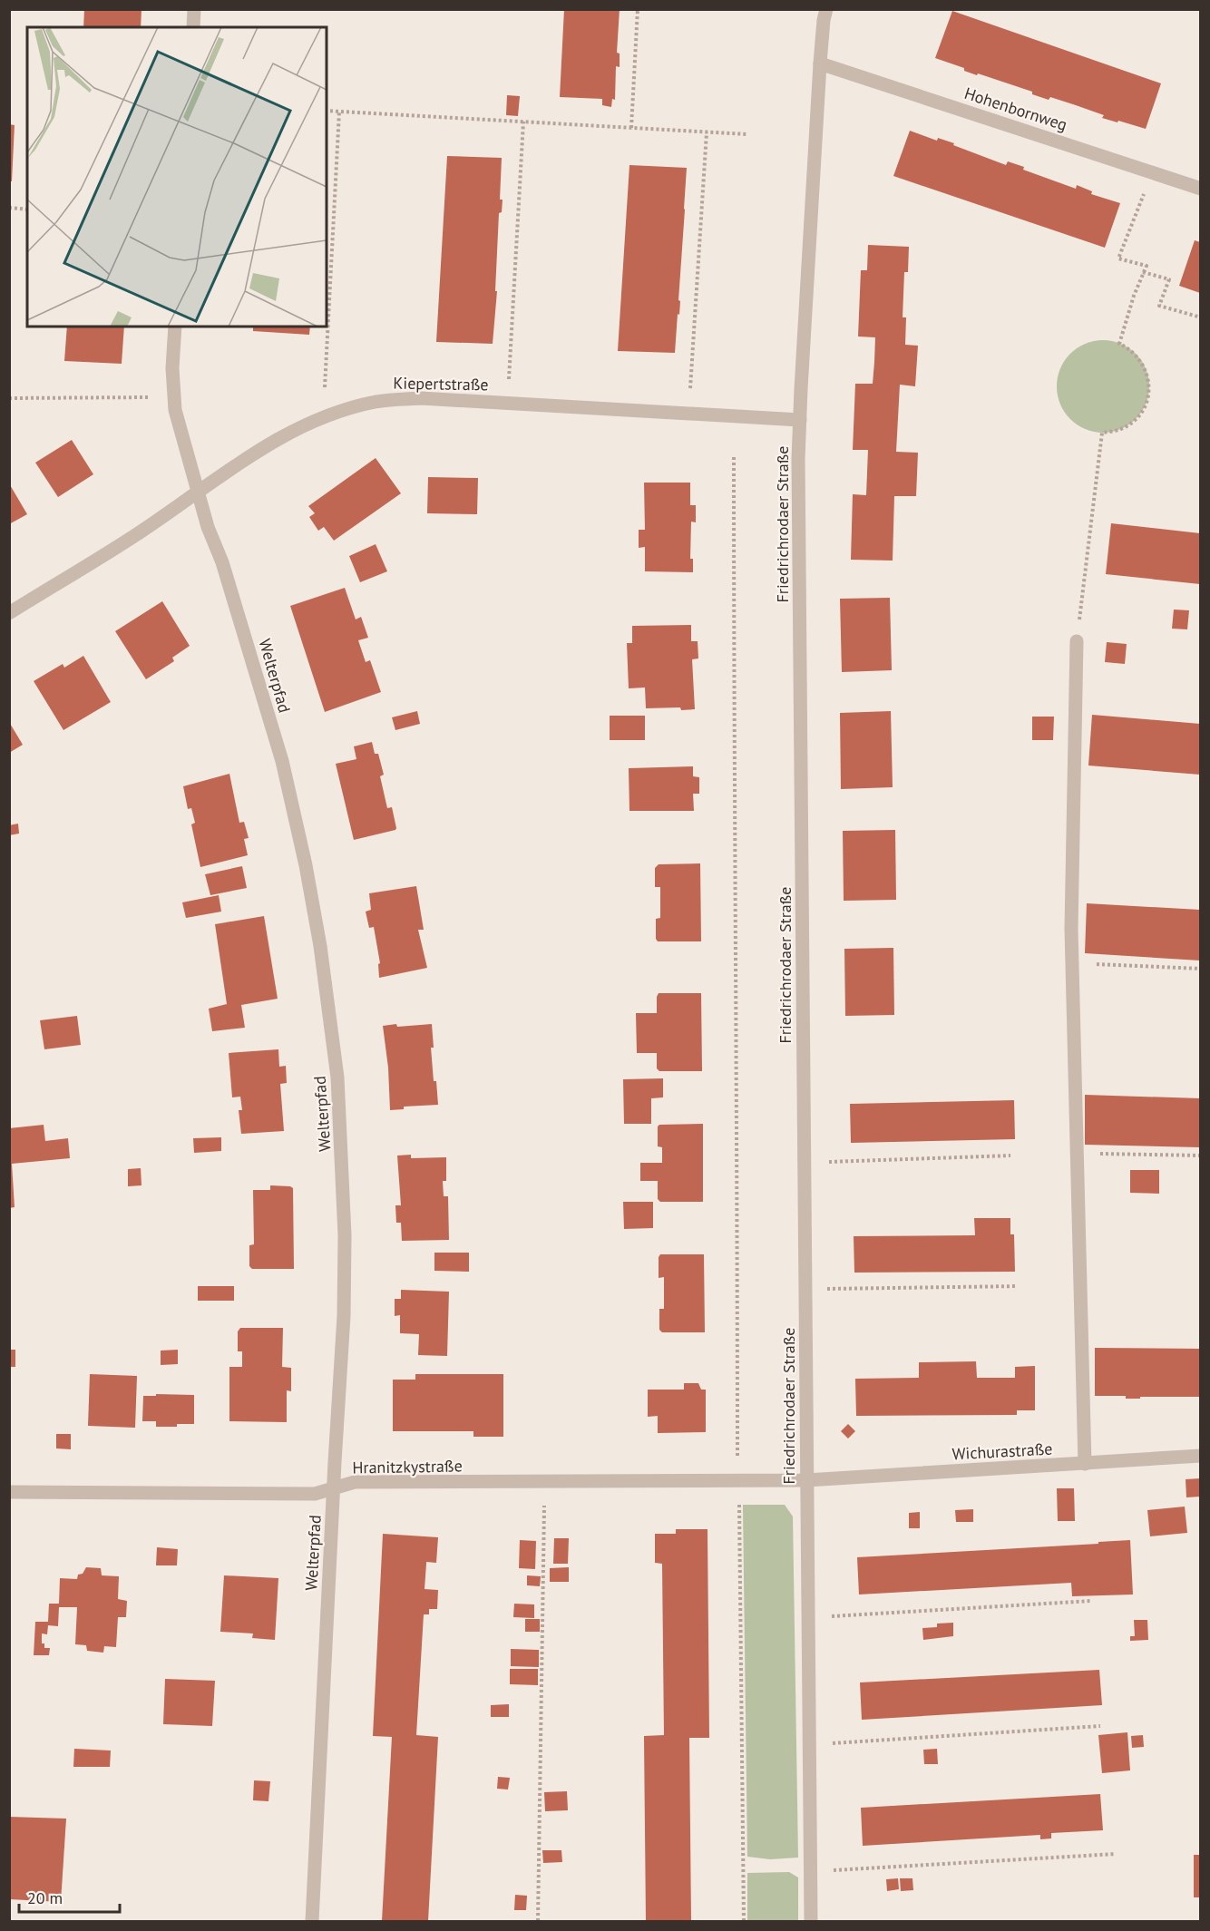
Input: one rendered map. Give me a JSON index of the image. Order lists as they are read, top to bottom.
{
  "streets": {
    "street": [
      "Hohenbornweg",
      "Kiepertstraße",
      "Friedrichrodaer Straße",
      "Welterpfad",
      "Wichurastraße",
      "Hranitzkystraße"
    ]
  },
  "crossings": [
    ["Hohenbornweg", "Friedrichrodaer Straße"],
    ["Kiepertstraße", "Friedrichrodaer Straße"],
    ["Kiepertstraße", "Welterpfad"],
    ["Friedrichrodaer Straße", "Wichurastraße"],
    ["Friedrichrodaer Straße", "Hranitzkystraße"],
    ["Welterpfad", "Hranitzkystraße"],
    ["Wichurastraße", "Hranitzkystraße"]
  ],
  "scale_bar": "20 m"
}
